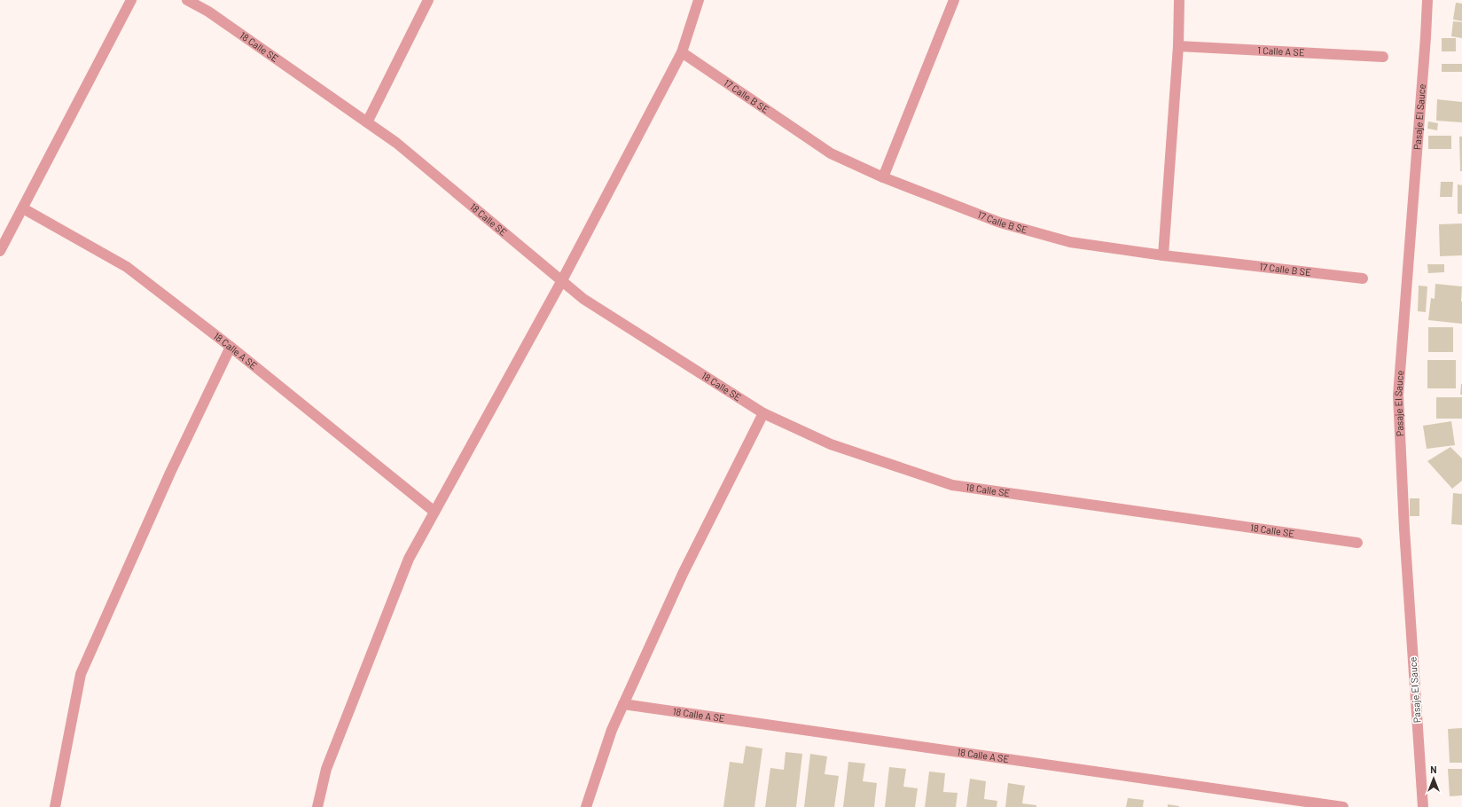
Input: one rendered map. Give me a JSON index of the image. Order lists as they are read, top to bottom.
{
  "streets": {
    "street": [
      "18 Calle SE",
      "1 Calle A SE",
      "17 Calle B SE",
      "Pasaje El Sauce",
      "18 Calle A SE"
    ]
  },
  "north": "top"
}
